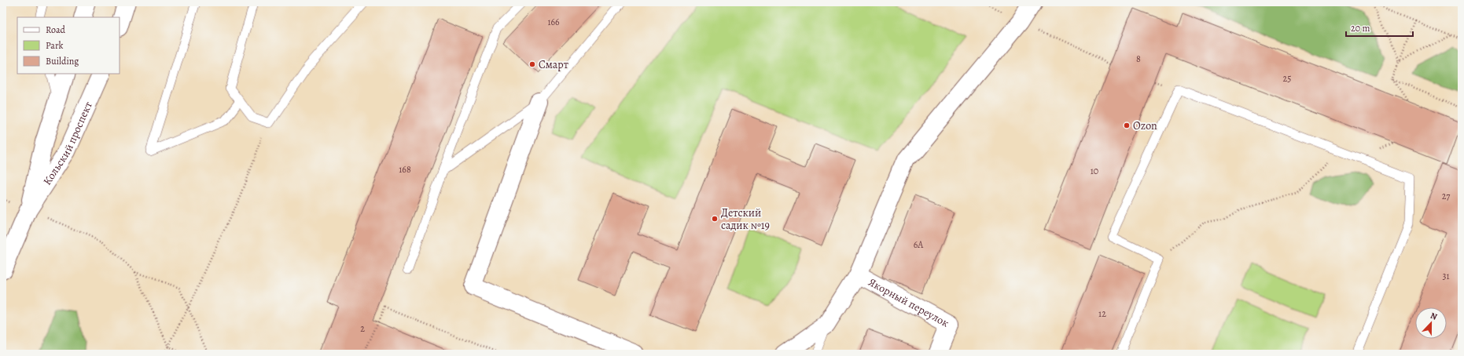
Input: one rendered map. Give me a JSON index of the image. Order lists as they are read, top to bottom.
{
  "streets": {
    "street": ["Кольский проспект", "Якорный переулок"]
  },
  "places": ["Смарт", "Ozon", "Детский садик №19"],
  "house_numbers": [
    "166",
    "8",
    "25",
    "168",
    "10",
    "27",
    "6А",
    "31",
    "12",
    "2"
  ],
  "legend": ["Road", "Park", "Building"],
  "scale_bar": "20 m",
  "north": "top"
}
